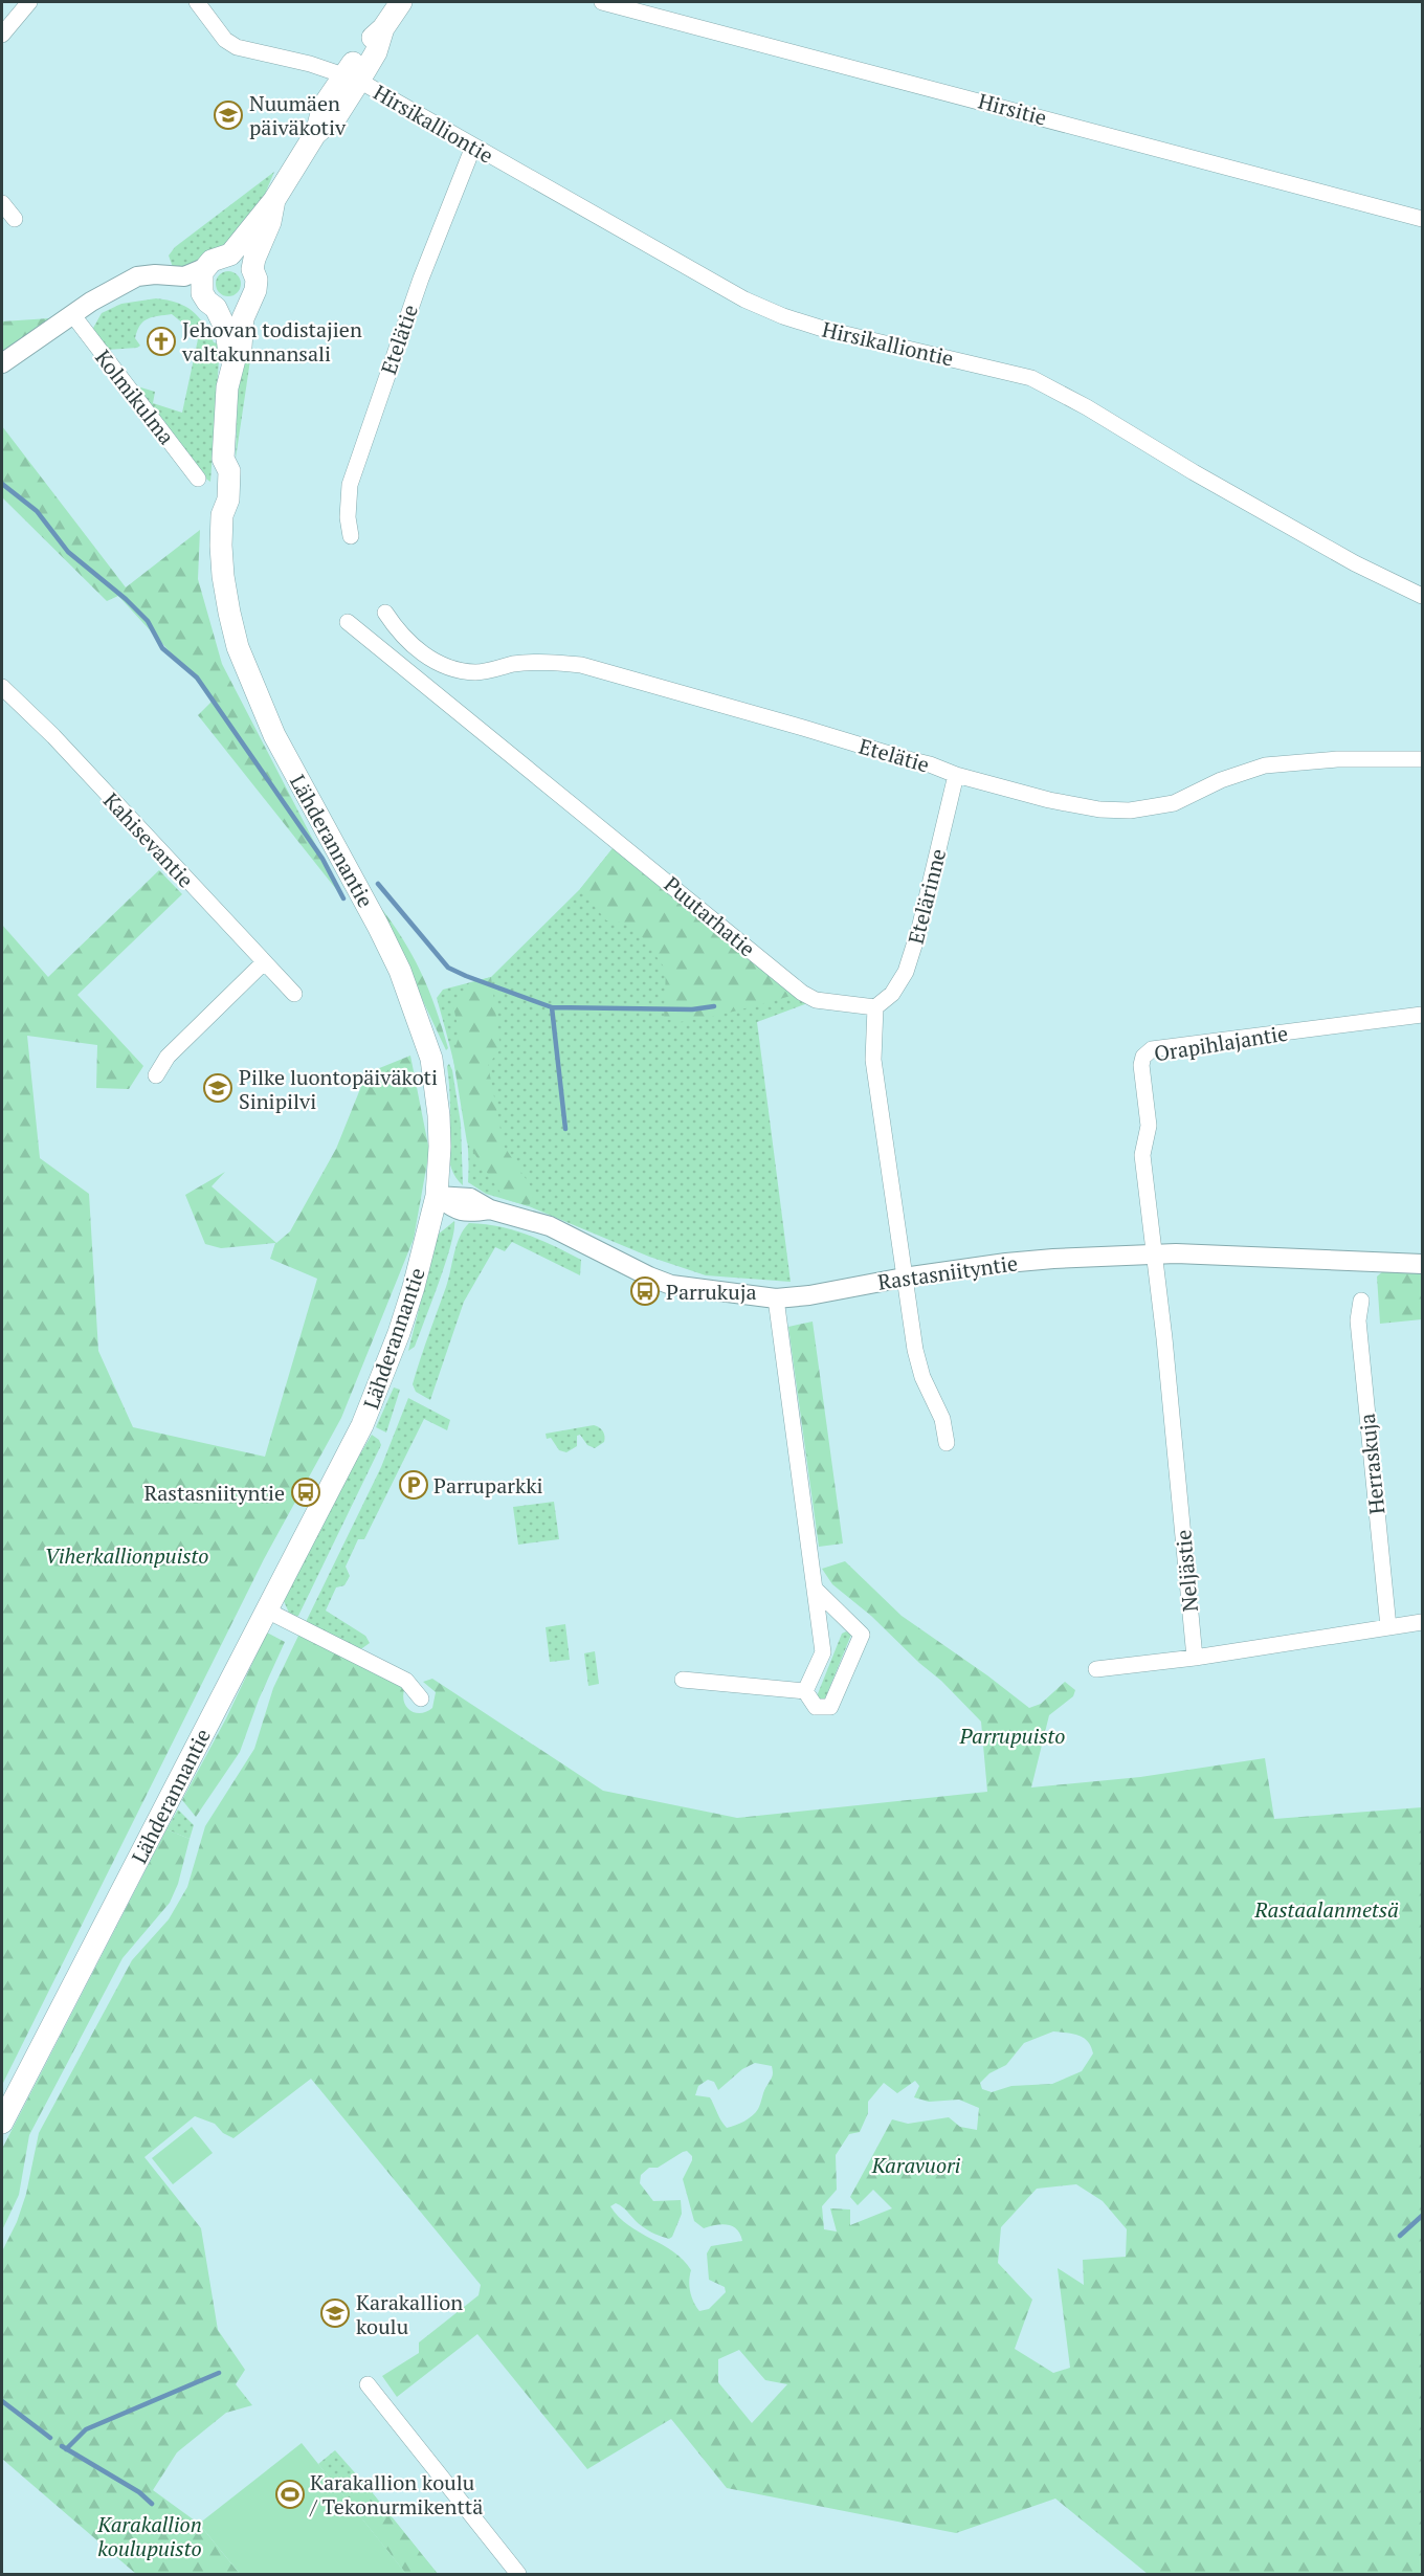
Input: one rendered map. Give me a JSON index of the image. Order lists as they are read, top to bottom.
{
  "streets": {
    "main road": ["Lähderannantie"],
    "street": [
      "Hirsitie",
      "Hirsikalliontie",
      "Etelätie",
      "Kolmikulma",
      "Kahisevantie",
      "Etelärinne",
      "Puutarhatie",
      "Orapihlajantie",
      "Rastasniityntie",
      "Herraskuja",
      "Neljästie"
    ]
  },
  "crossings": [
    ["Hirsikalliontie", "Etelätie"],
    ["Etelätie", "Etelärinne"],
    ["Lähderannantie", "Rastasniityntie"],
    ["Etelärinne", "Puutarhatie"],
    ["Orapihlajantie", "Rastasniityntie"],
    ["Orapihlajantie", "Neljästie"],
    ["Rastasniityntie", "Neljästie"]
  ],
  "parks": [
    "Viherkallionpuisto",
    "Parrupuisto",
    "Rastaalanmetsä",
    "Karavuori",
    "Karakallion koulupuisto"
  ],
  "places": {
    "school or university": ["Nuumäen päiväkotiv", "Pilke luontopäiväkoti Sinipilvi", "Karakallion koulu"],
    "church": ["Jehovan todistajien valtakunnansali"],
    "bus stop": ["Parrukuja", "Rastasniityntie"],
    "parking": ["Parruparkki"],
    "sports": ["Karakallion koulu / Tekonurmikenttä"]
  }
}
